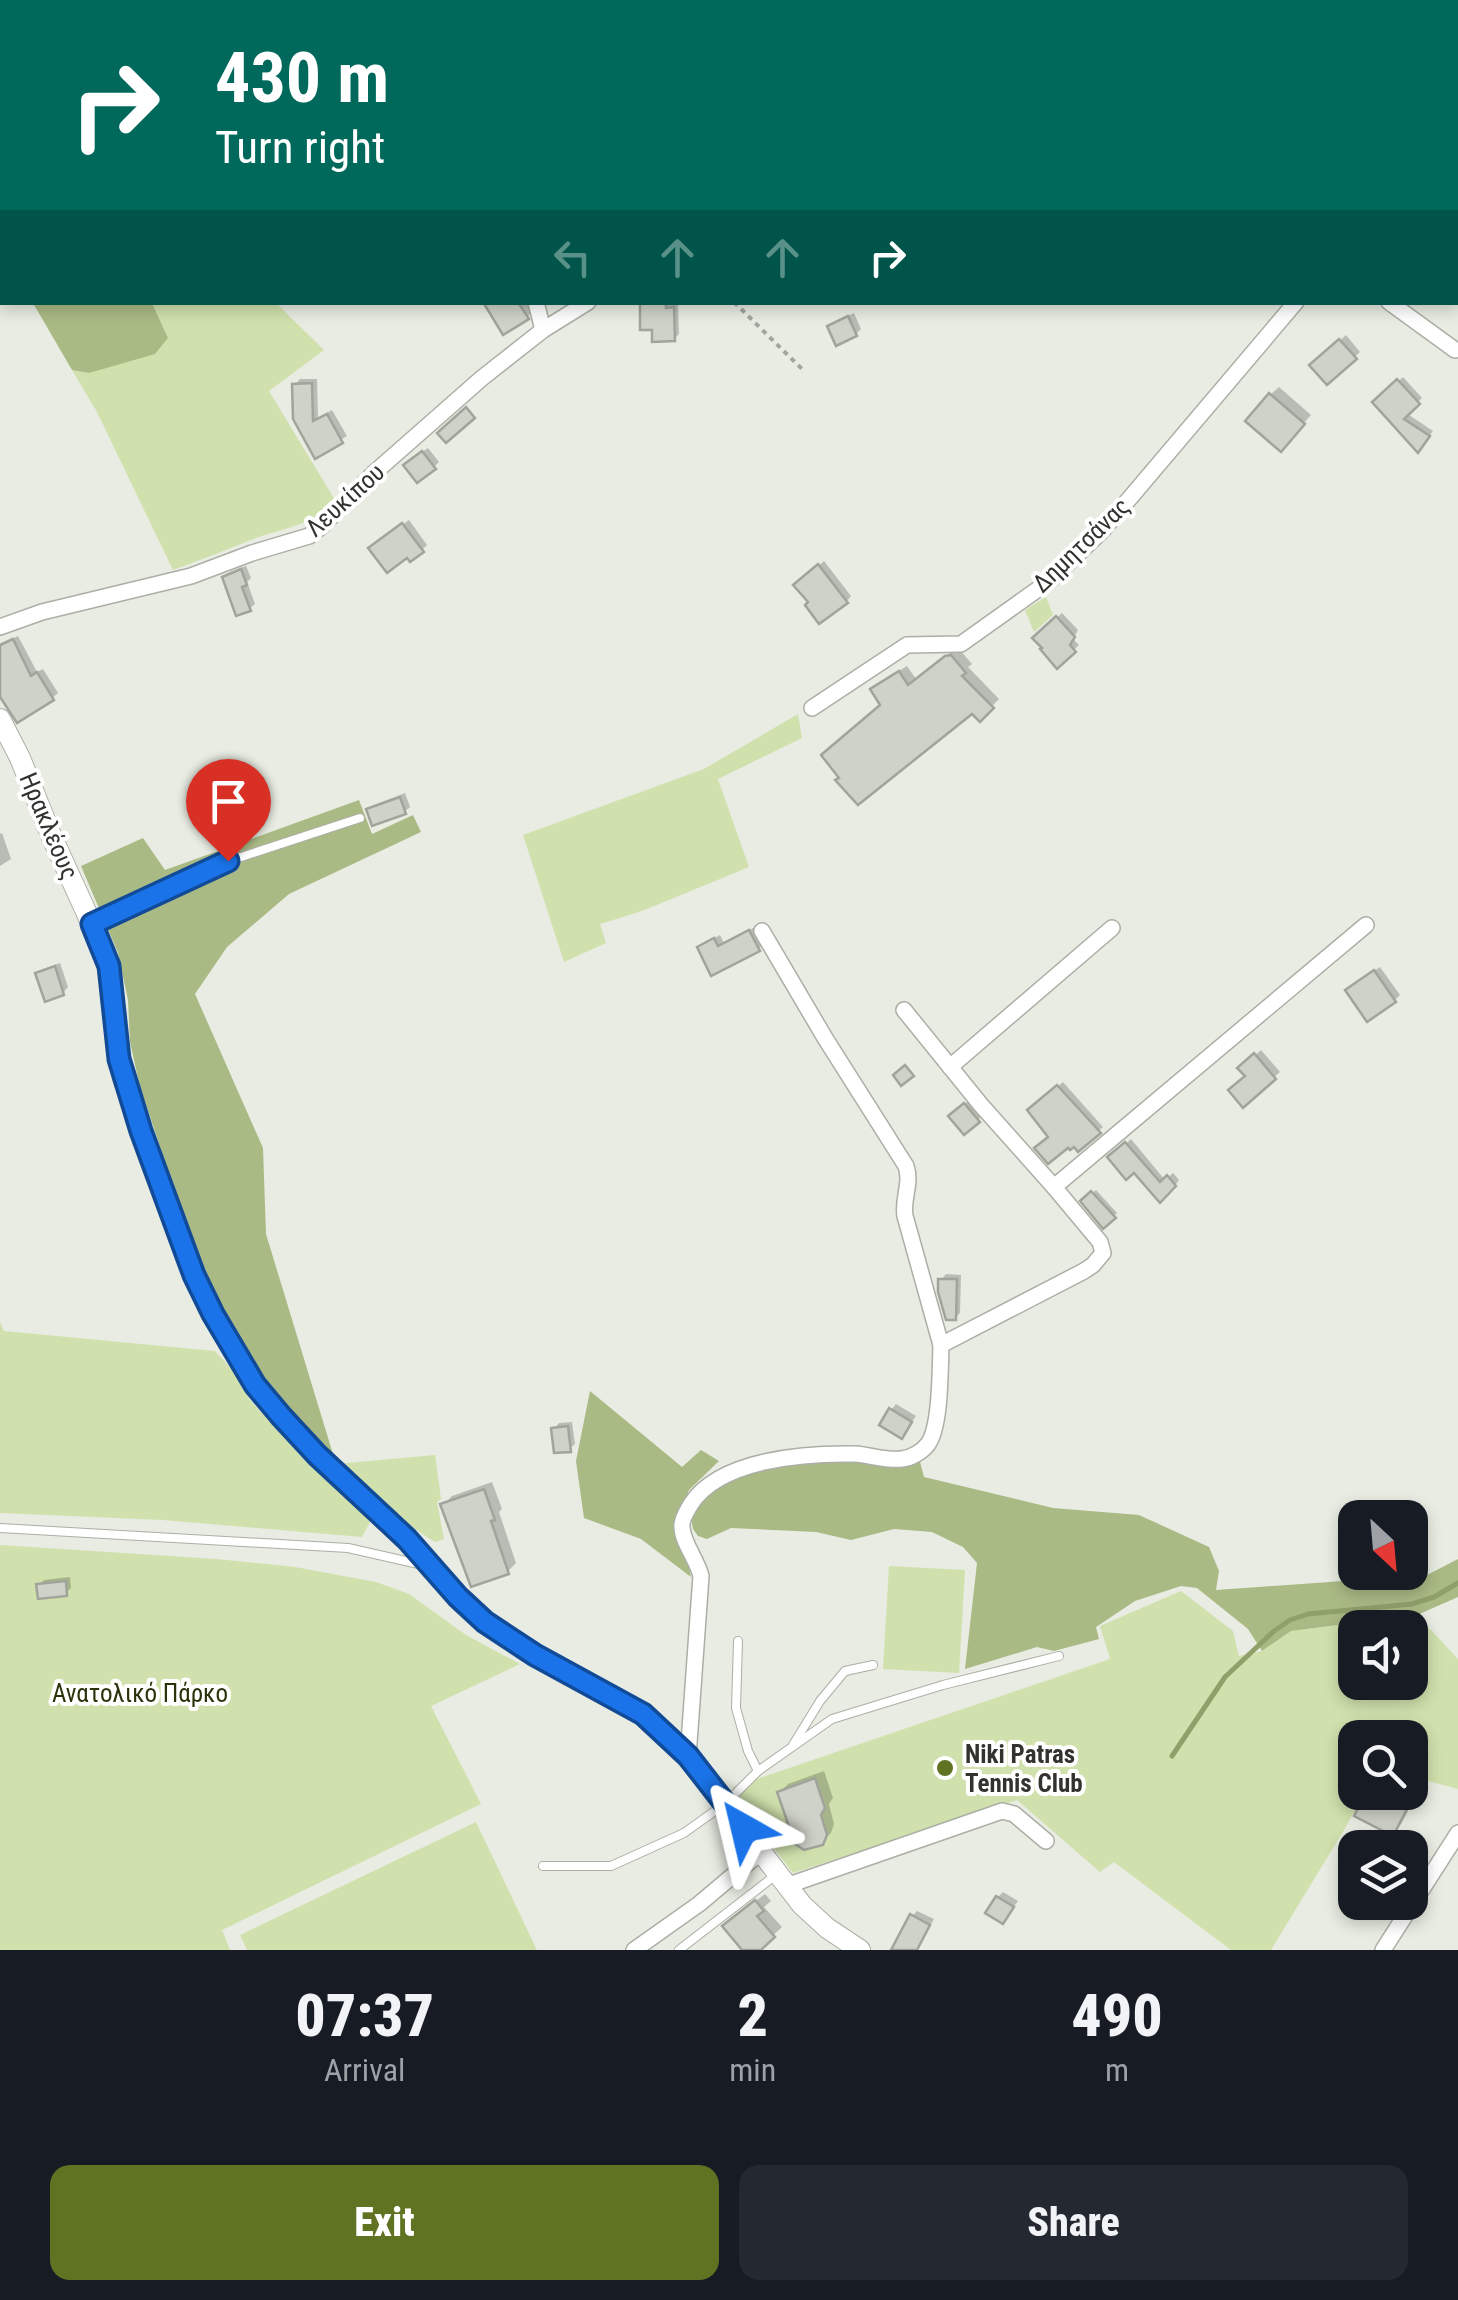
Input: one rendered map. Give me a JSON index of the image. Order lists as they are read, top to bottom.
{
  "streets": {
    "street": ["Λευκίπου", "Δημητσάνας", "Ηρακλέους"]
  },
  "parks": ["Ανατολικό Πάρκο"],
  "places": ["Niki Patras Tennis Club"],
  "north": "bottom right",
  "page": {
    "turn": ["430 m", "Turn right"],
    "eta": [
      "07:37",
      "Arrival",
      "2",
      "min",
      "490",
      "m"
    ],
    "buttons": ["Exit", "Share"]
  }
}
